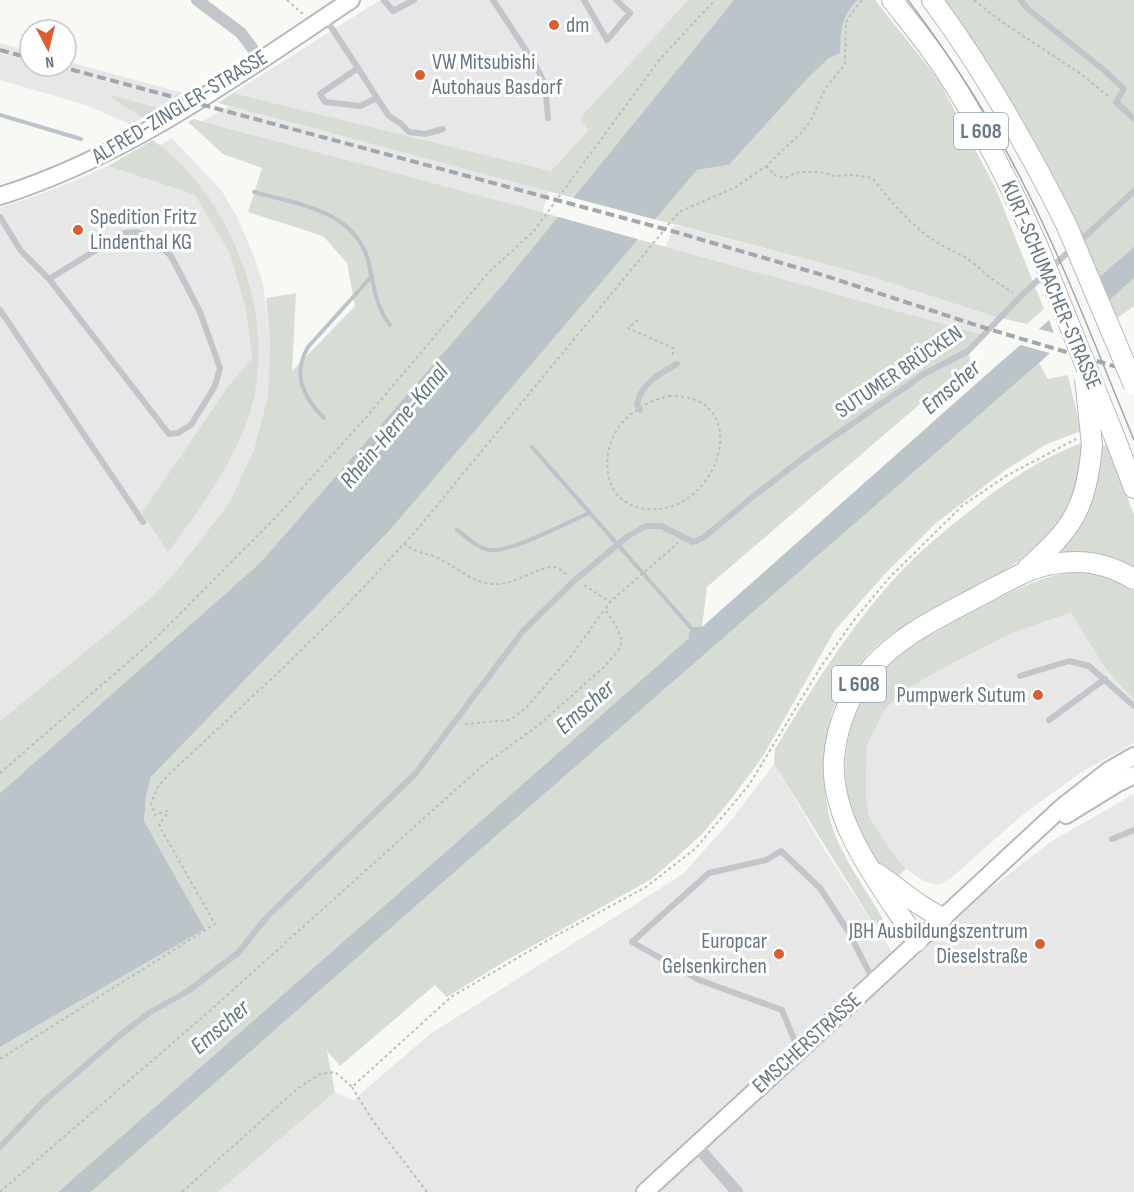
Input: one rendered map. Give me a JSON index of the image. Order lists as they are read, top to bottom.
{
  "streets": {
    "main road": ["L 608", "KURT-SCHUMACHER-STRASSE"],
    "street": ["ALFRED-ZINGLER-STRASSE", "EMSCHERSTRASSE"],
    "lane": ["SUTUMER BRÜCKEN"]
  },
  "crossings": [
    ["L 608", "KURT-SCHUMACHER-STRASSE"],
    ["L 608", "EMSCHERSTRASSE"]
  ],
  "water": ["Emscher", "Rhein-Herne-Kanal"],
  "places": [
    "dm",
    "VW Mitsubishi Autohaus Basdorf",
    "Spedition Fritz Lindenthal KG",
    "Pumpwerk Sutum",
    "JBH Ausbildungszentrum Dieselstraße",
    "Europcar Gelsenkirchen"
  ],
  "north": "bottom"
}
